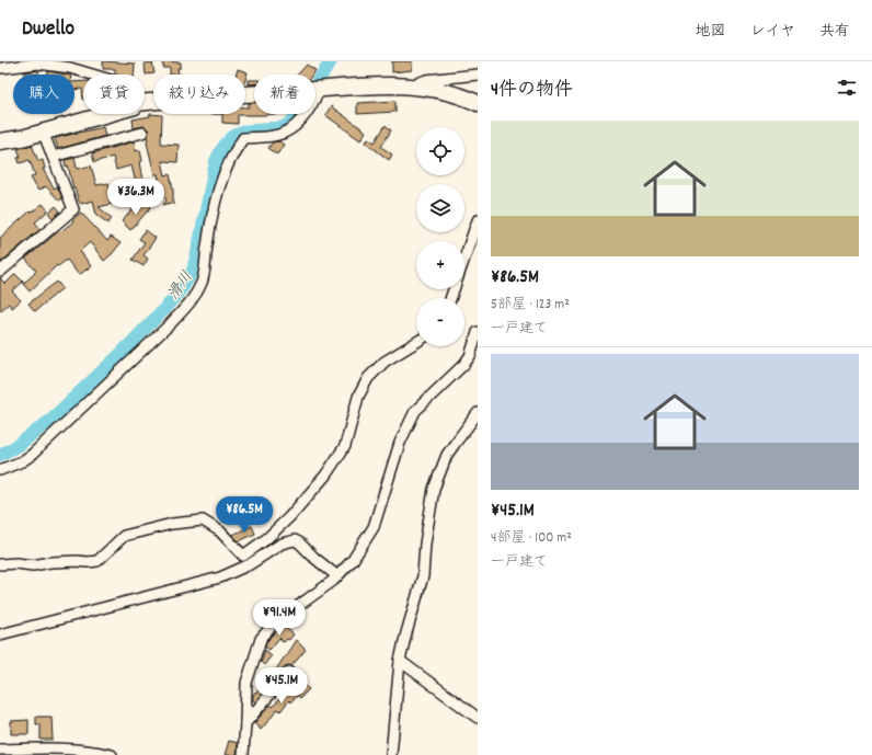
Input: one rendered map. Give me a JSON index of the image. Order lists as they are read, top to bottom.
{
  "water": ["滑川"],
  "page": {
    "header": "Dwello",
    "nav": ["地図", "レイヤ", "共有"],
    "heading": "4件の物件",
    "chip": [
      "購入",
      "賃貸",
      "絞り込み",
      "新着"
    ],
    "list": [
      {
        "name": "¥86.5M",
        "note": "5部屋 · 123 m² · 一戸建て"
      },
      {
        "name": "¥45.1M",
        "note": "4部屋 · 100 m² · 一戸建て"
      }
    ],
    "map_buttons": ["+", "−"],
    "price": [
      "¥36.3M",
      "¥86.5M",
      "¥91.4M",
      "¥45.1M"
    ]
  }
}
